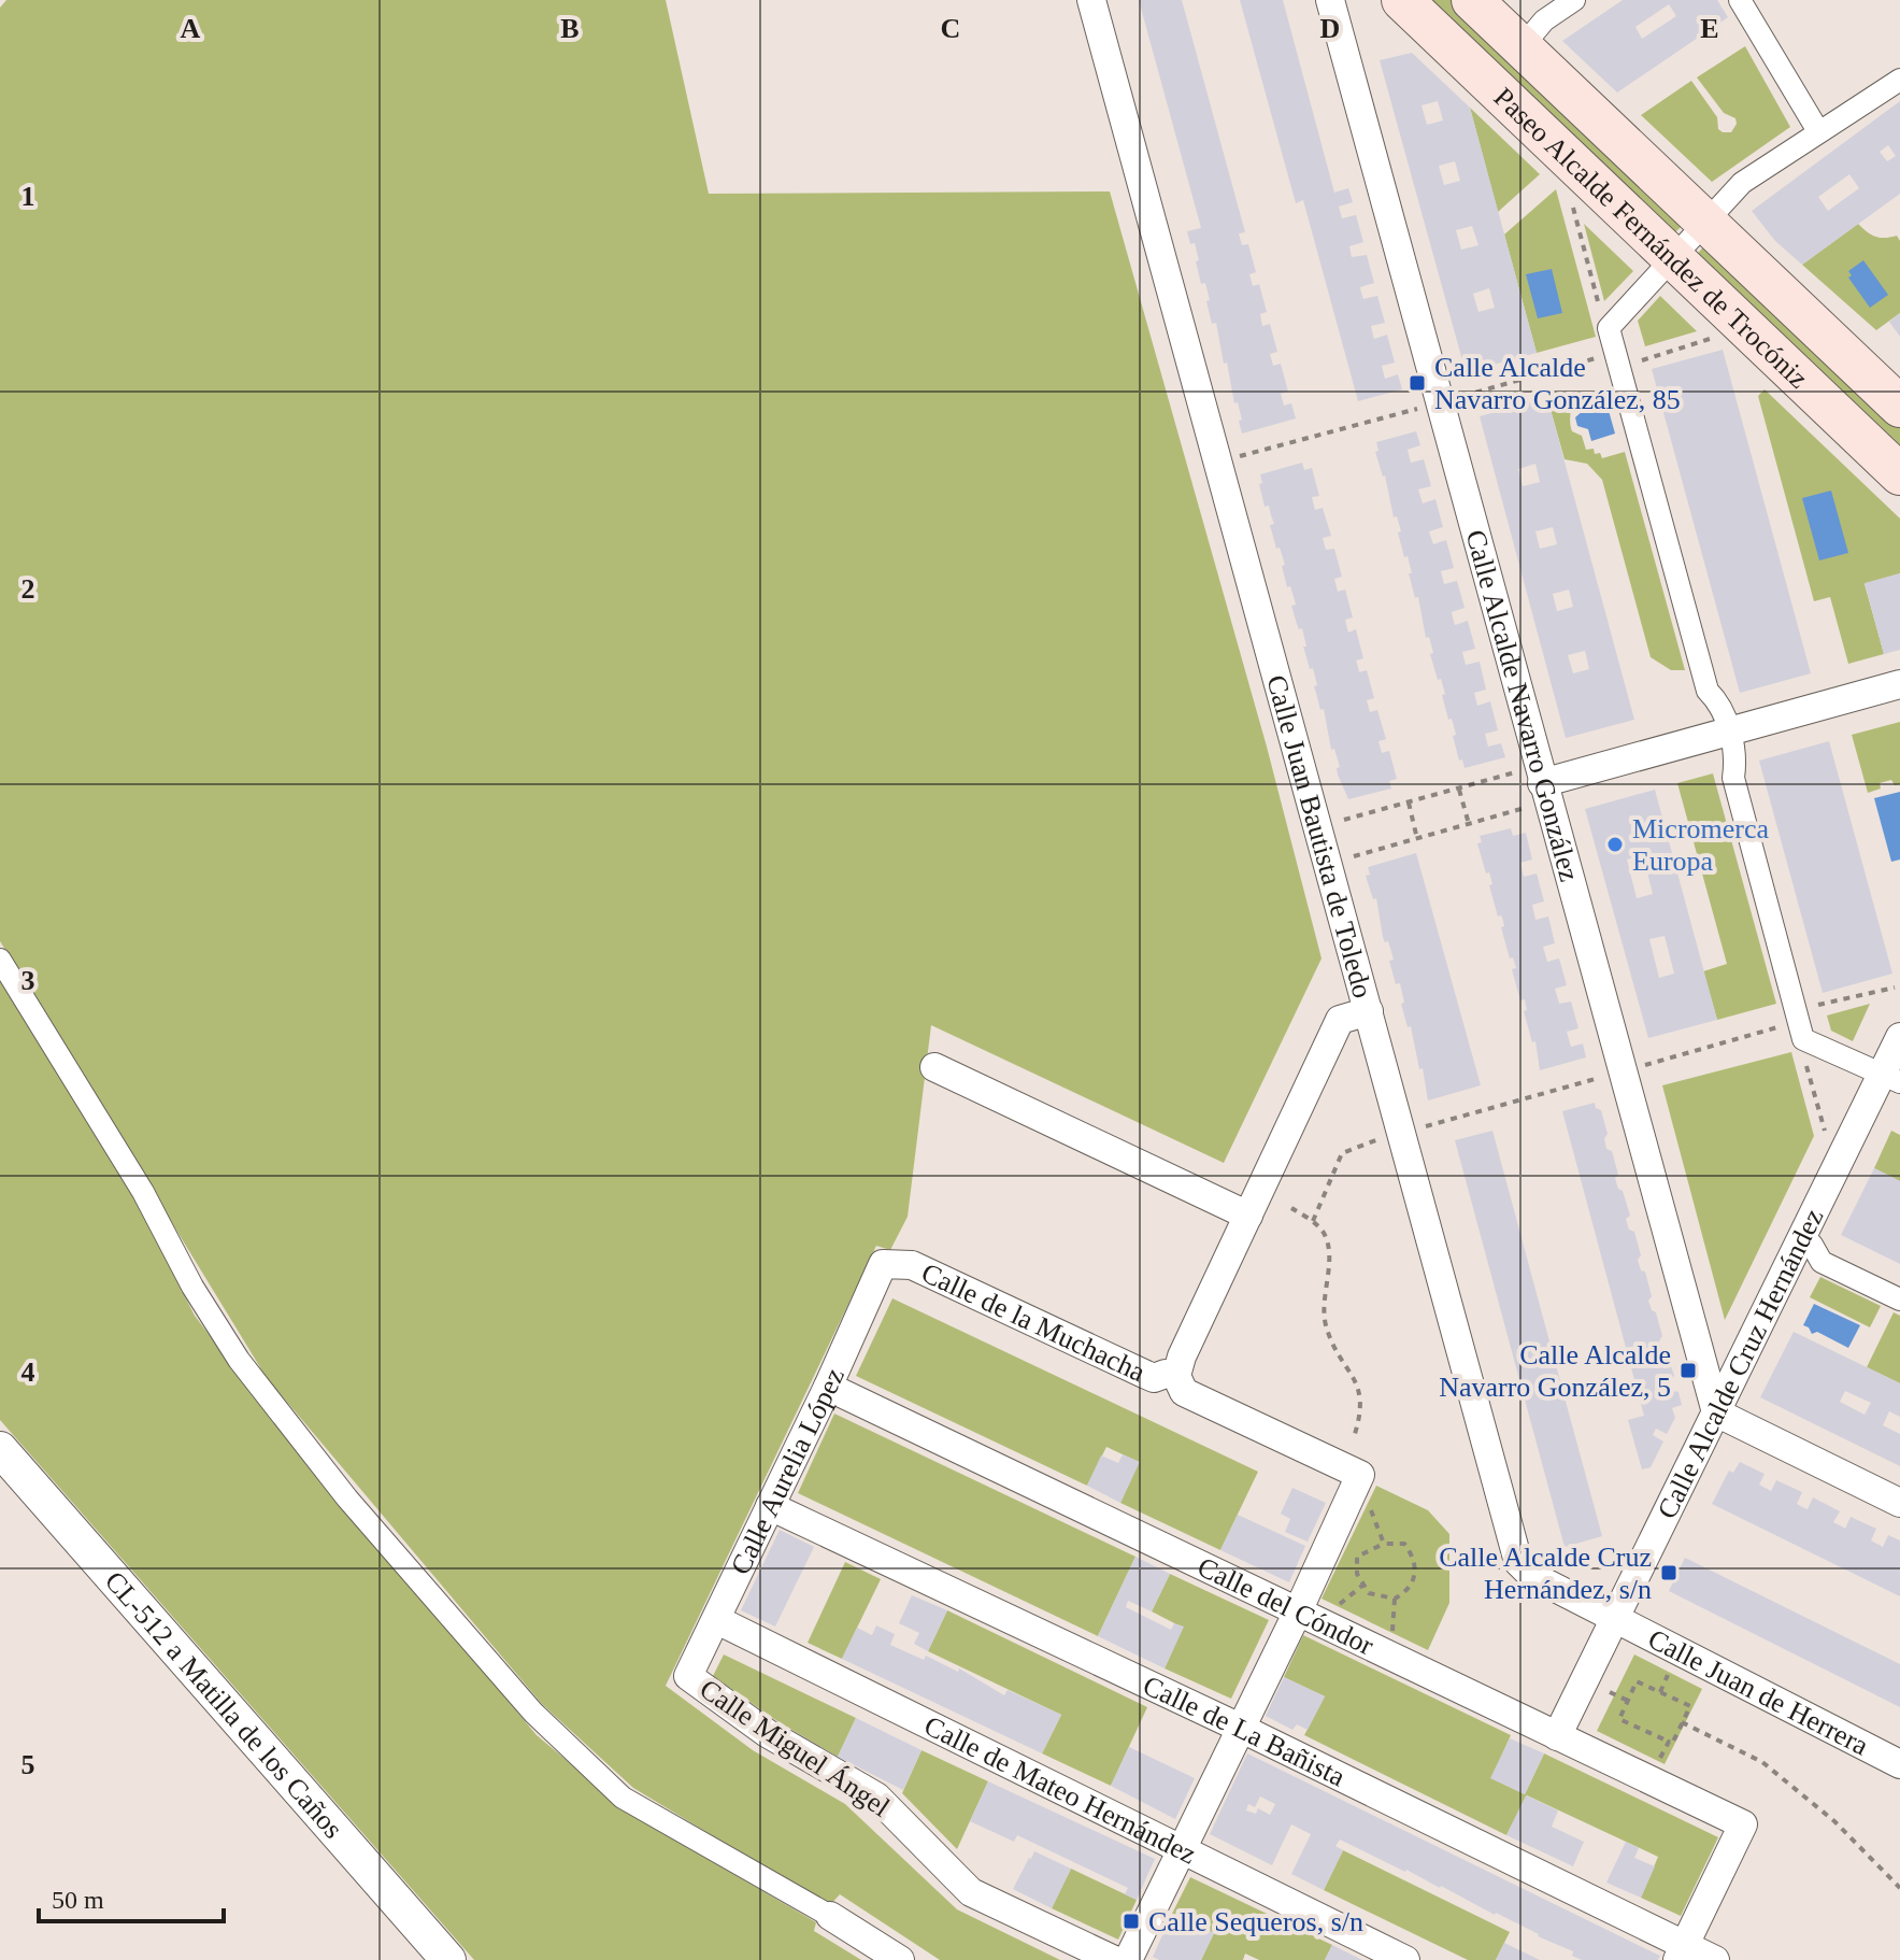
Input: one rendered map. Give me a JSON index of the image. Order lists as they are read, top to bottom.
{
  "streets": {
    "main road": ["Paseo Alcalde Fernández de Trocóniz"],
    "street": [
      "Calle Alcalde Navarro González",
      "Calle Juan Bautista de Toledo",
      "Calle de la Muchacha",
      "Calle Alcalde Cruz Hernández",
      "Calle Aurelia López",
      "Calle del Cóndor",
      "Calle Juan de Herrera",
      "CL-512 a Matilla de los Caños",
      "Calle de La Bañista",
      "Calle Miguel Ángel",
      "Calle de Mateo Hernández"
    ]
  },
  "crossings": [
    ["Calle Alcalde Navarro González", "Calle Alcalde Cruz Hernández"],
    ["Calle Juan Bautista de Toledo", "Calle Alcalde Cruz Hernández"],
    ["Calle Juan Bautista de Toledo", "Calle Juan de Herrera"],
    ["Calle de la Muchacha", "Calle Aurelia López"],
    ["Calle de la Muchacha", "Calle del Cóndor"],
    ["Calle Alcalde Cruz Hernández", "Calle del Cóndor"],
    ["Calle Alcalde Cruz Hernández", "Calle Juan de Herrera"],
    ["Calle Aurelia López", "Calle del Cóndor"],
    ["Calle Aurelia López", "Calle de La Bañista"],
    ["Calle Aurelia López", "Calle Miguel Ángel"],
    ["Calle Aurelia López", "Calle de Mateo Hernández"],
    ["Calle del Cóndor", "Calle de La Bañista"]
  ],
  "places": {
    "transit": [
      "Calle Alcalde Navarro González, 85",
      "Calle Alcalde Navarro González, 5",
      "Calle Alcalde Cruz Hernández, s/n",
      "Calle Sequeros, s/n"
    ],
    "other": ["Micromerca Europa"]
  },
  "scale_bar": "50 m",
  "grid": {
    "columns": [
      "A",
      "B",
      "C",
      "D",
      "E"
    ],
    "rows": [
      "1",
      "2",
      "3",
      "4",
      "5"
    ]
  }
}
